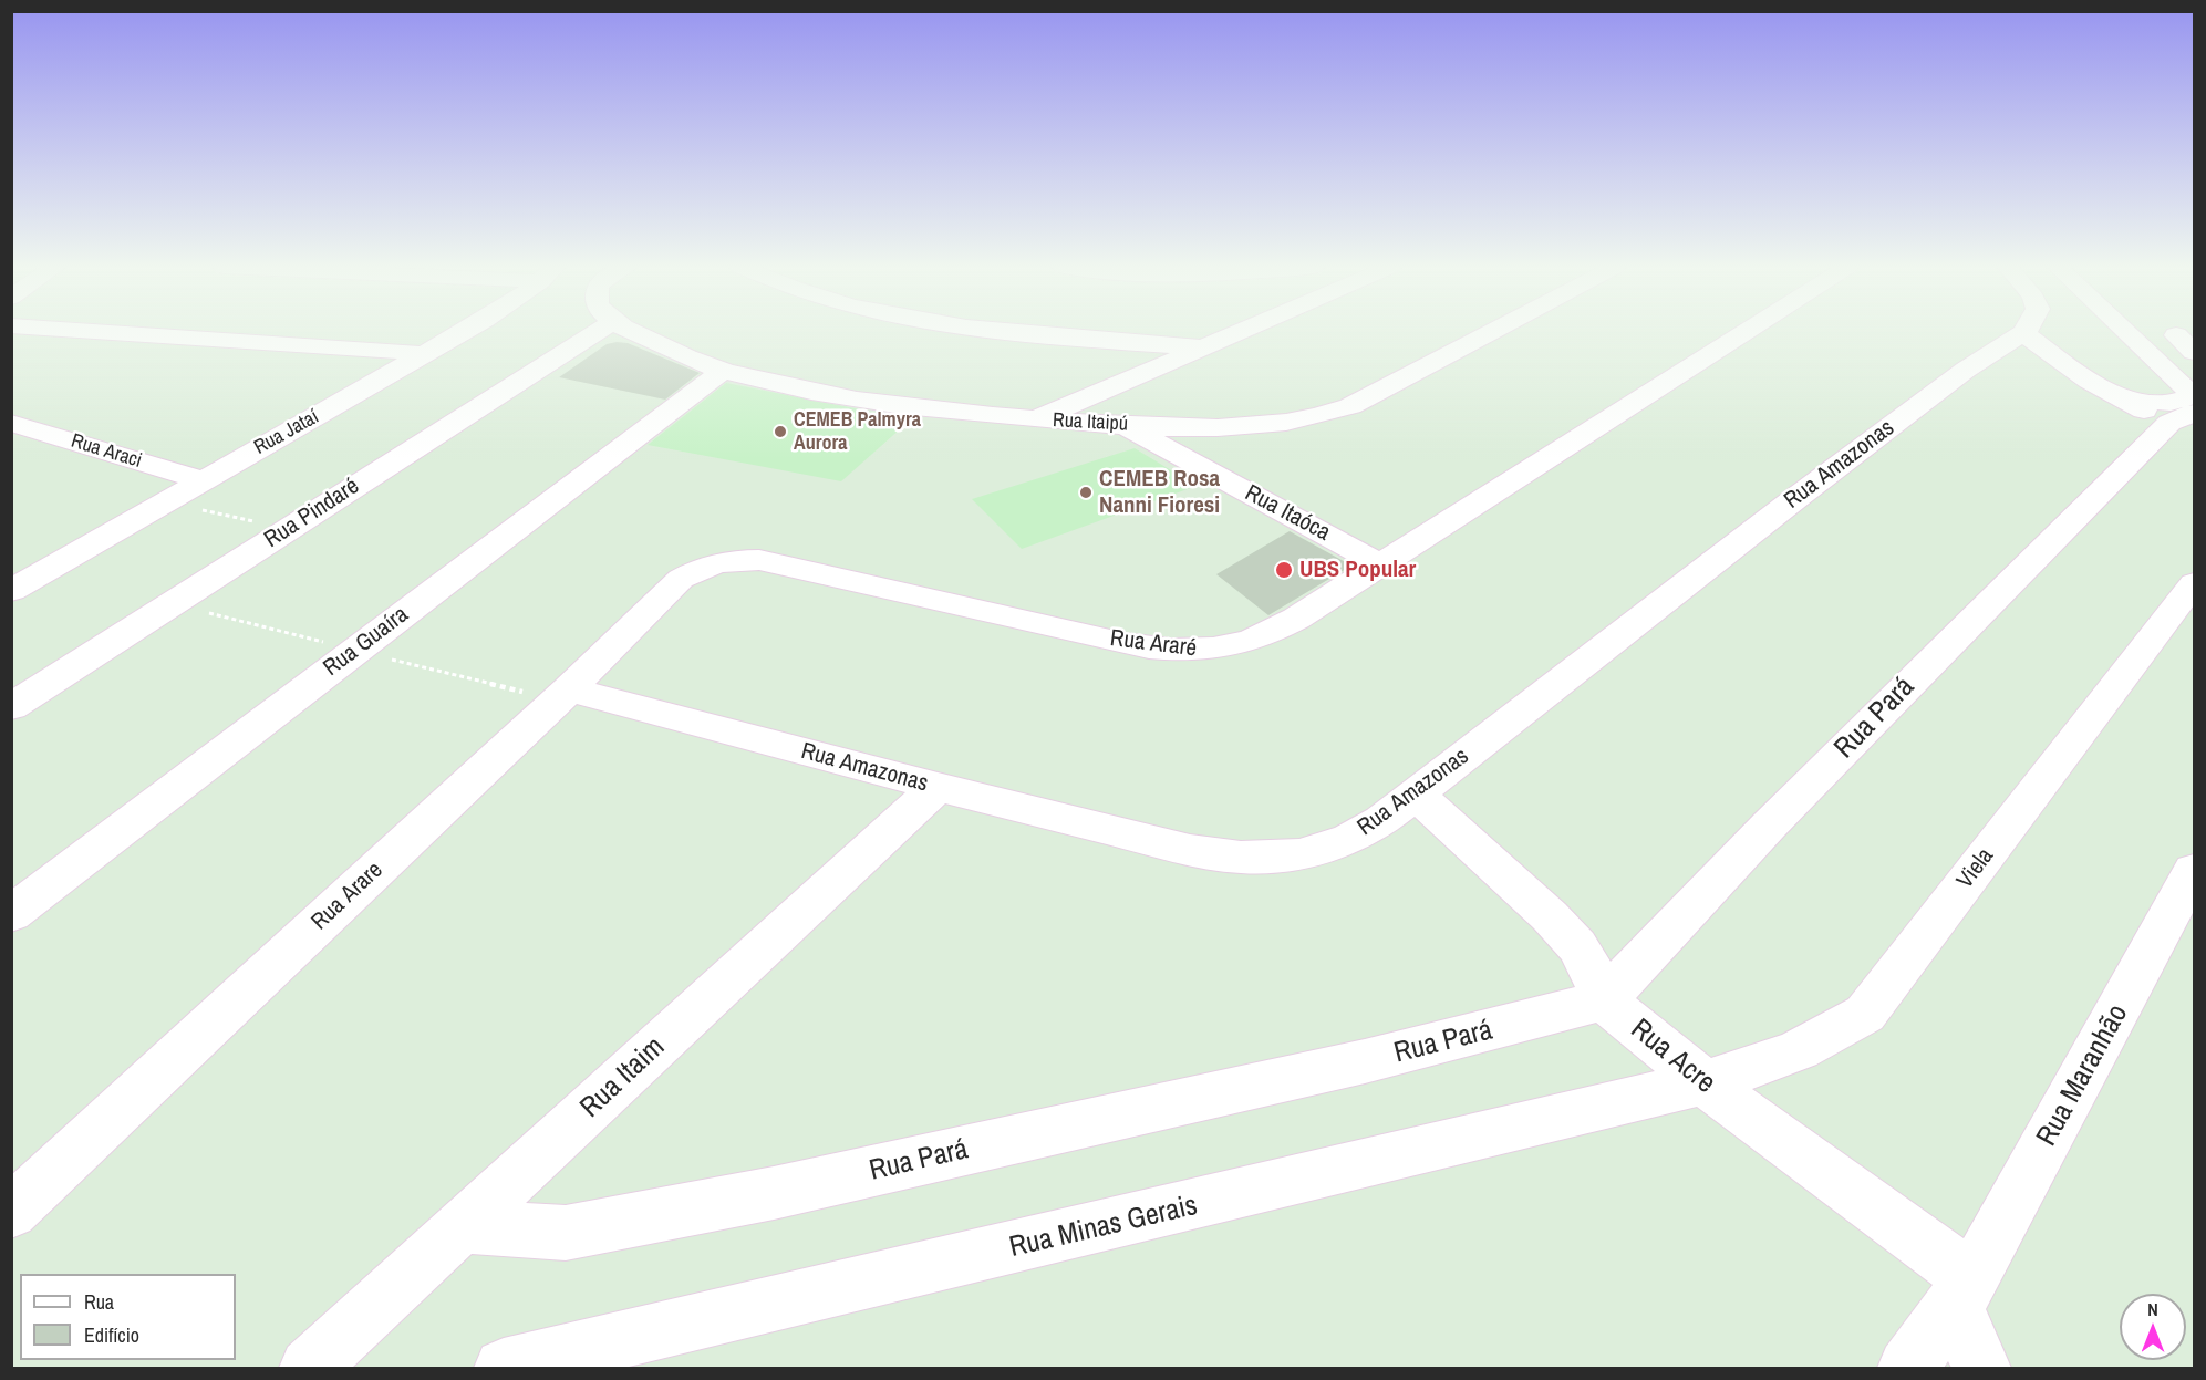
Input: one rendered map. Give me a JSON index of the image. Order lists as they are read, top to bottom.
{
  "streets": {
    "street": [
      "Rua Itaipú",
      "Rua Jataí",
      "Rua Araci",
      "Rua Amazonas",
      "Rua Pindaré",
      "Rua Itaóca",
      "Rua Guaíra",
      "Rua Araré",
      "Rua Pará",
      "Viela",
      "Rua Arare",
      "Rua Acre",
      "Rua Maranhão",
      "Rua Itaim",
      "Rua Minas Gerais"
    ]
  },
  "crossings": [
    ["Rua Itaipú", "Rua Itaóca"],
    ["Rua Itaipú", "Rua Guaíra"],
    ["Rua Jataí", "Rua Araci"],
    ["Rua Amazonas", "Rua Arare"],
    ["Rua Amazonas", "Rua Acre"],
    ["Rua Amazonas", "Rua Itaim"],
    ["Rua Itaóca", "Rua Araré"],
    ["Rua Araré", "Rua Arare"],
    ["Rua Pará", "Rua Acre"],
    ["Rua Pará", "Rua Itaim"],
    ["Viela", "Rua Acre"],
    ["Viela", "Rua Minas Gerais"],
    ["Rua Acre", "Rua Maranhão"],
    ["Rua Acre", "Rua Minas Gerais"]
  ],
  "places": ["CEMEB Palmyra Aurora", "CEMEB Rosa Nanni Fioresi", "UBS Popular"],
  "legend": ["Rua", "Edifício"],
  "north": "top"
}
